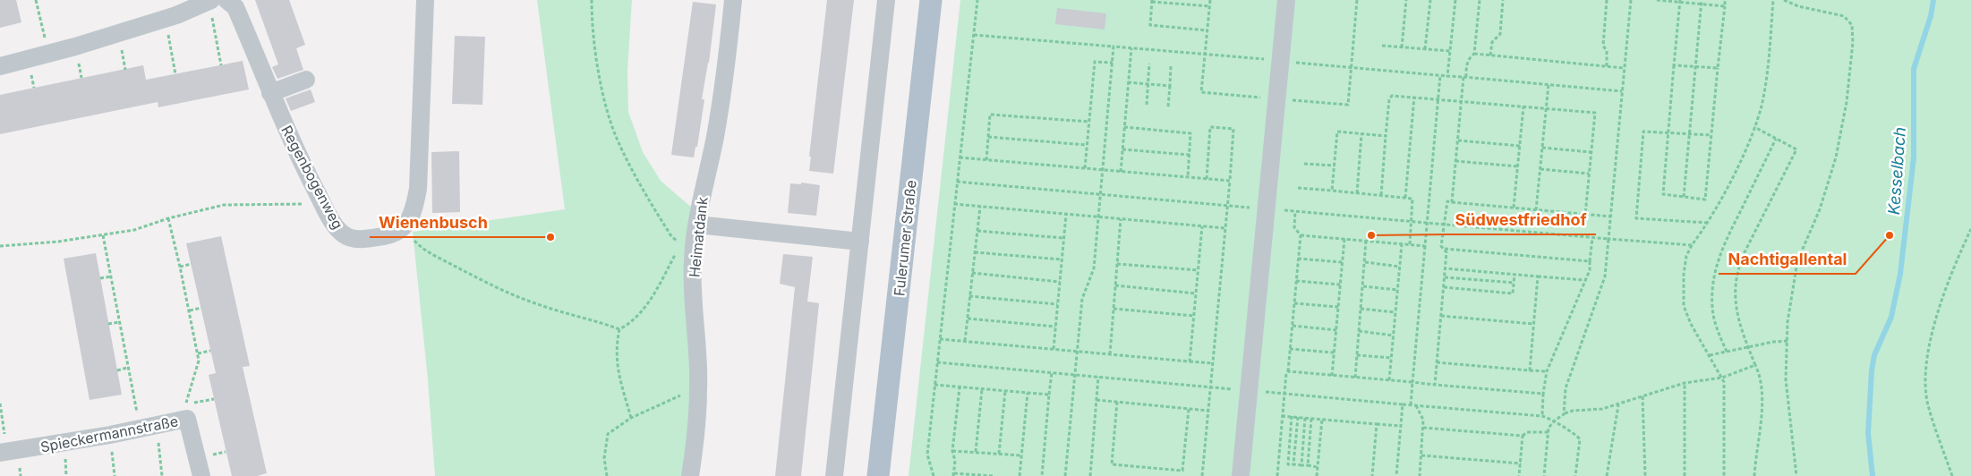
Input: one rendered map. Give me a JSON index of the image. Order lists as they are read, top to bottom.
{
  "streets": {
    "main road": ["Fulerumer Straße"],
    "street": ["Regenbogenweg", "Heimatdank", "Spieckermannstraße"]
  },
  "water": ["Kesselbach"],
  "places": ["Südwestfriedhof", "Nachtigallental", "Wienenbusch"]
}
